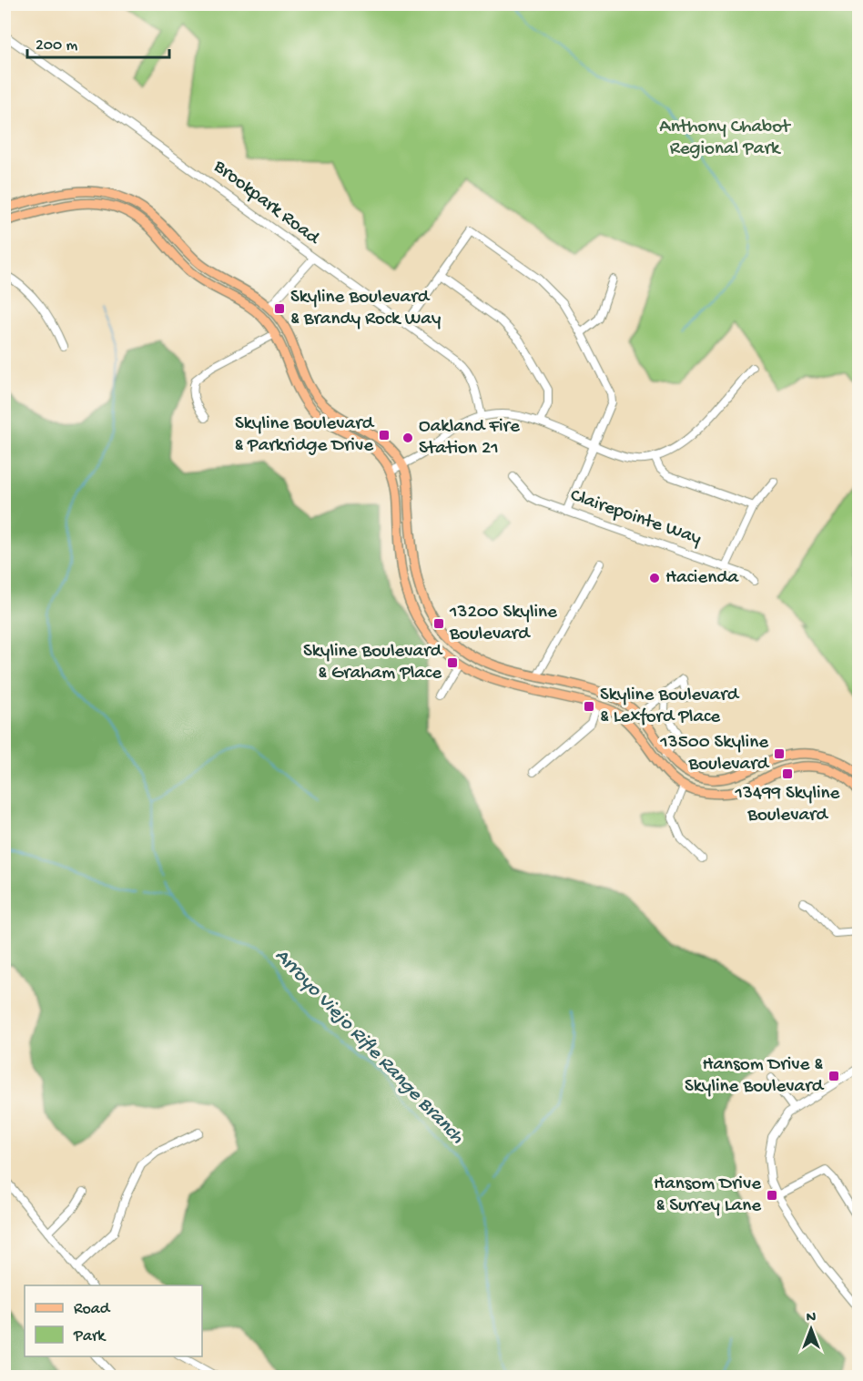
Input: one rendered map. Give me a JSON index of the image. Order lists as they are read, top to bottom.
{
  "streets": {
    "street": ["Brookpark Road", "Clairepointe Way"]
  },
  "water": ["Arroyo Viejo Rifle Range Branch"],
  "parks": ["Anthony Chabot Regional Park"],
  "places": {
    "transit": [
      "Skyline Boulevard & Brandy Rock Way",
      "Skyline Boulevard & Parkridge Drive",
      "13200 Skyline Boulevard",
      "Skyline Boulevard & Graham Place",
      "Skyline Boulevard & Lexford Place",
      "13500 Skyline Boulevard",
      "13499 Skyline Boulevard",
      "Hansom Drive & Skyline Boulevard",
      "Hansom Drive & Surrey Lane"
    ],
    "other": ["Oakland Fire Station 21", "Hacienda"]
  },
  "legend": ["Road", "Park"],
  "scale_bar": "200 m",
  "north": "top"
}
